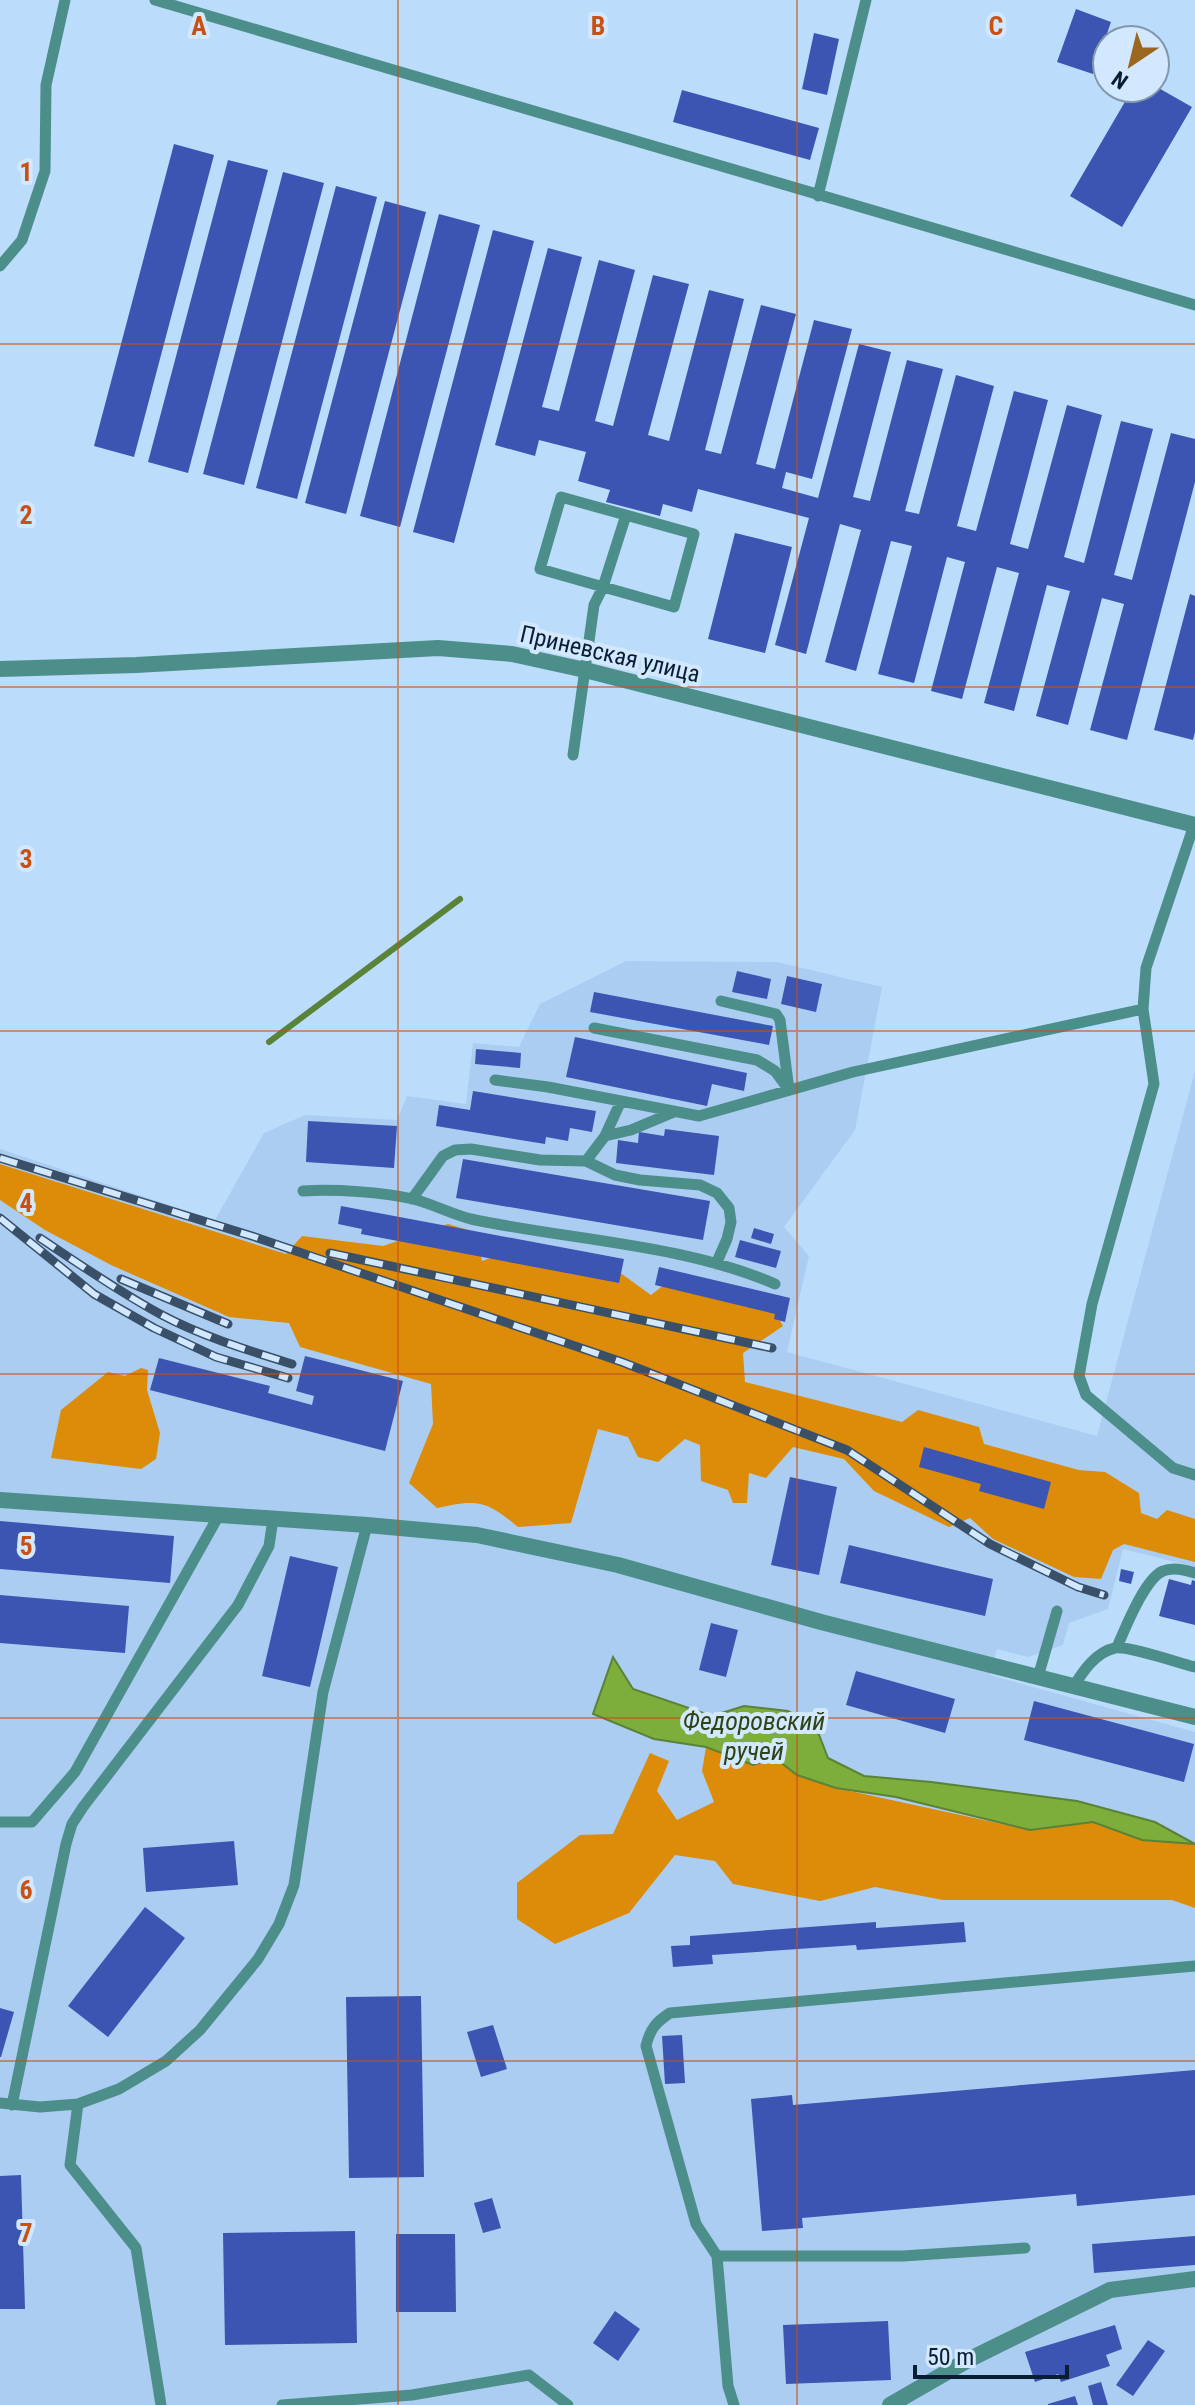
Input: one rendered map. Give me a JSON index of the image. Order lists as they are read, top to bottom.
{
  "streets": {
    "street": ["Приневская улица"]
  },
  "water": ["Федоровский ручей"],
  "scale_bar": "50 m",
  "north": "bottom left",
  "grid": {
    "columns": ["A", "B", "C"],
    "rows": [
      "1",
      "2",
      "3",
      "4",
      "5",
      "6",
      "7"
    ]
  }
}
